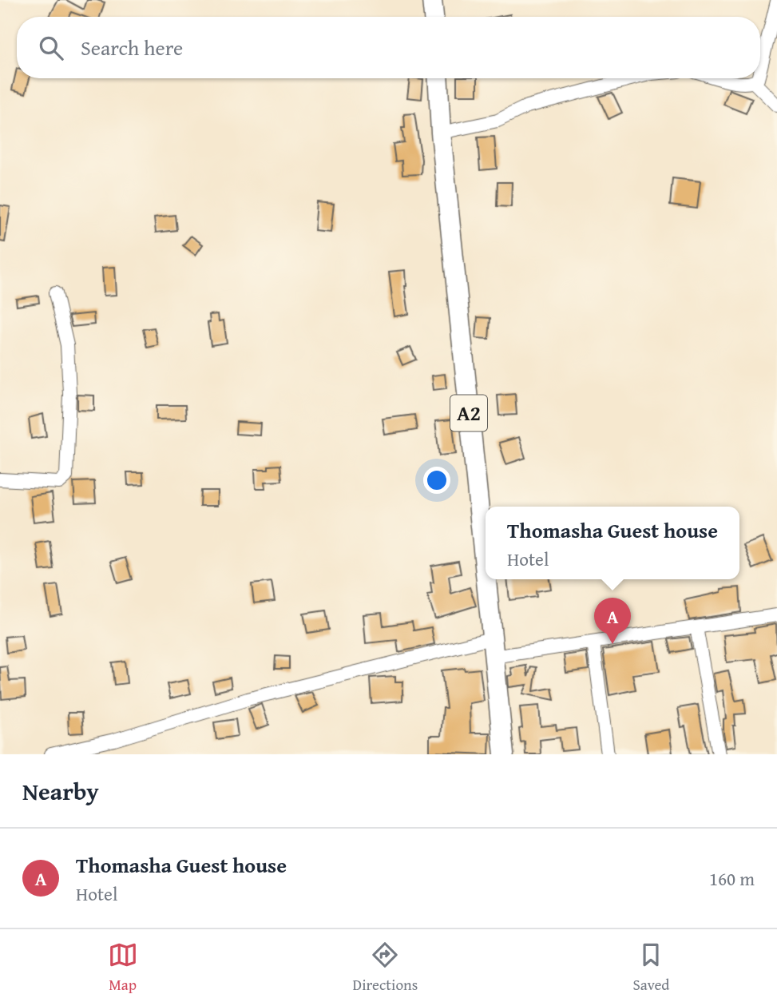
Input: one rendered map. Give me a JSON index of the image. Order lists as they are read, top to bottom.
{
  "streets": {
    "highway": ["A2"]
  },
  "page": {
    "search": "Search here",
    "popup": ["Thomasha Guest house", "Hotel"],
    "pins": "A",
    "heading": "Nearby",
    "list": [
      {
        "mark": "A",
        "name": "Thomasha Guest house",
        "note": "Hotel",
        "value": "160 m"
      }
    ],
    "nav": ["Map", "Directions", "Saved"]
  }
}
